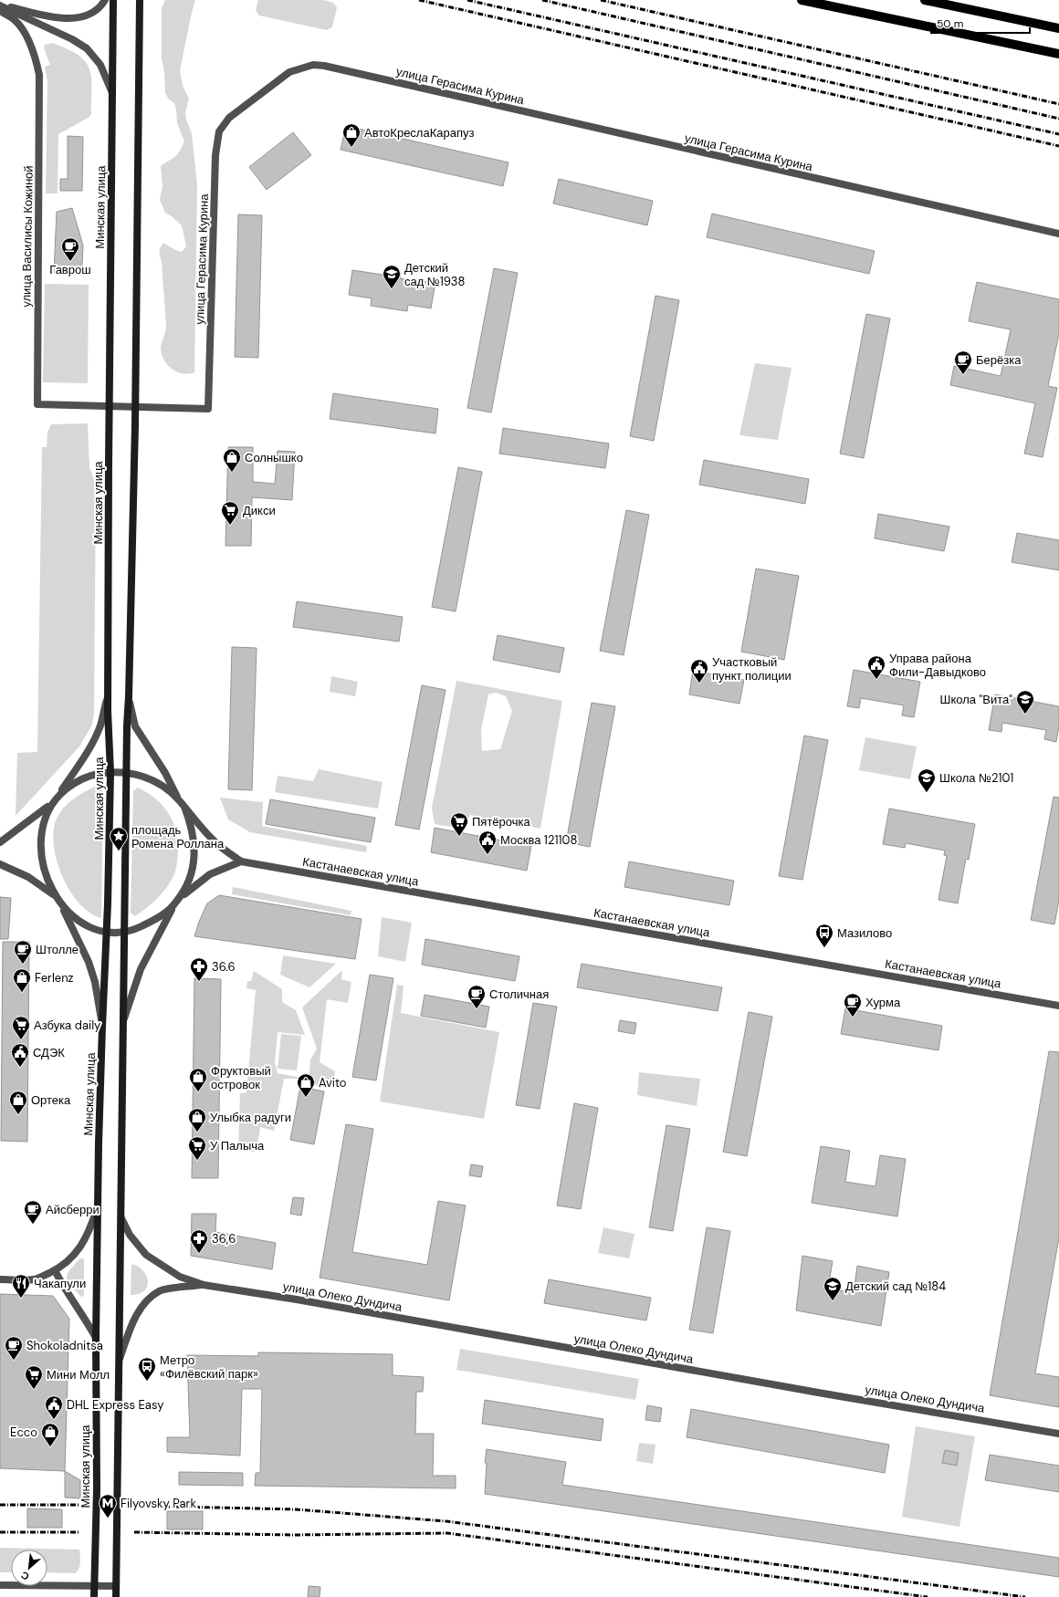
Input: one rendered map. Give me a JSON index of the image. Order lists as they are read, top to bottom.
{
  "streets": {
    "main road": ["Минская улица"],
    "street": [
      "улица Герасима Курина",
      "улица Василисы Кожиной",
      "Кастанаевская улица",
      "улица Олеко Дундича"
    ]
  },
  "crossings": [
    ["Минская улица", "улица Василисы Кожиной"],
    ["Минская улица", "Кастанаевская улица"]
  ],
  "places": {
    "shop": [
      "АвтоКреслаКарапуз",
      "Солнышко",
      "Ferlenz",
      "Фруктовый островок",
      "Avito",
      "Ортека",
      "Улыбка радуги",
      "Ecco"
    ],
    "cafe": [
      "Гаврош",
      "Берёзка",
      "Штолле",
      "Столичная",
      "Хурма",
      "Айсберри",
      "Shokoladnitsa"
    ],
    "school or university": [
      "Детский сад №1938",
      "Школа \"Вита\"",
      "Школа №2101",
      "Детский сад №184"
    ],
    "supermarket": [
      "Дикси",
      "Пятёрочка",
      "Азбука daily",
      "У Палыча",
      "Мини Молл"
    ],
    "public building": [
      "Управа района Фили-Давыдково",
      "Участковый пункт полиции",
      "Москва 121108",
      "СДЭК",
      "DHL Express Easy"
    ],
    "place": ["площадь Ромена Роллана"],
    "bus stop": ["Мазилово", "Метро «Филёвский парк»"],
    "pharmacy": ["36.6", "36,6"],
    "restaurant": ["Чакапули"],
    "metro station": ["Filyovsky Park"]
  },
  "scale_bar": "50 m",
  "north": "bottom left"
}
